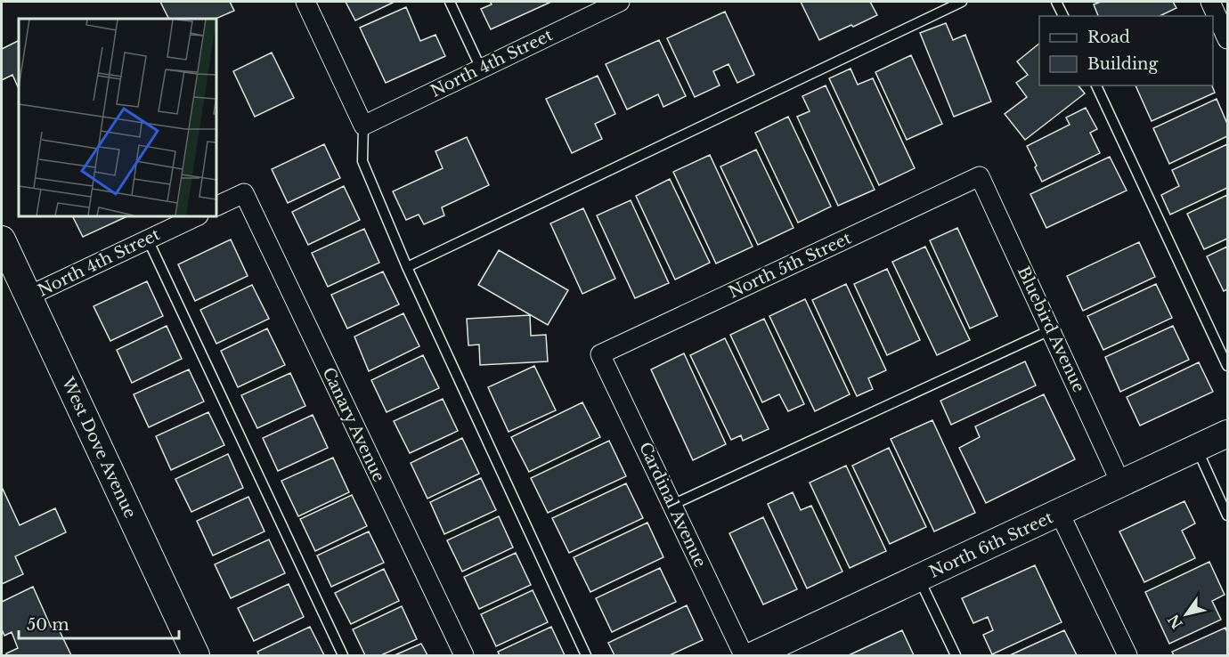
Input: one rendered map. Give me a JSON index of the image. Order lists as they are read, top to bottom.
{
  "streets": {
    "street": [
      "North 4th Street",
      "North 5th Street",
      "Bluebird Avenue",
      "Canary Avenue",
      "West Dove Avenue",
      "Cardinal Avenue",
      "North 6th Street"
    ]
  },
  "crossings": [
    ["North 4th Street", "West Dove Avenue"],
    ["North 5th Street", "Bluebird Avenue"],
    ["North 5th Street", "Cardinal Avenue"],
    ["Bluebird Avenue", "North 6th Street"]
  ],
  "legend": ["Road", "Building"],
  "scale_bar": "50 m",
  "north": "bottom left"
}
